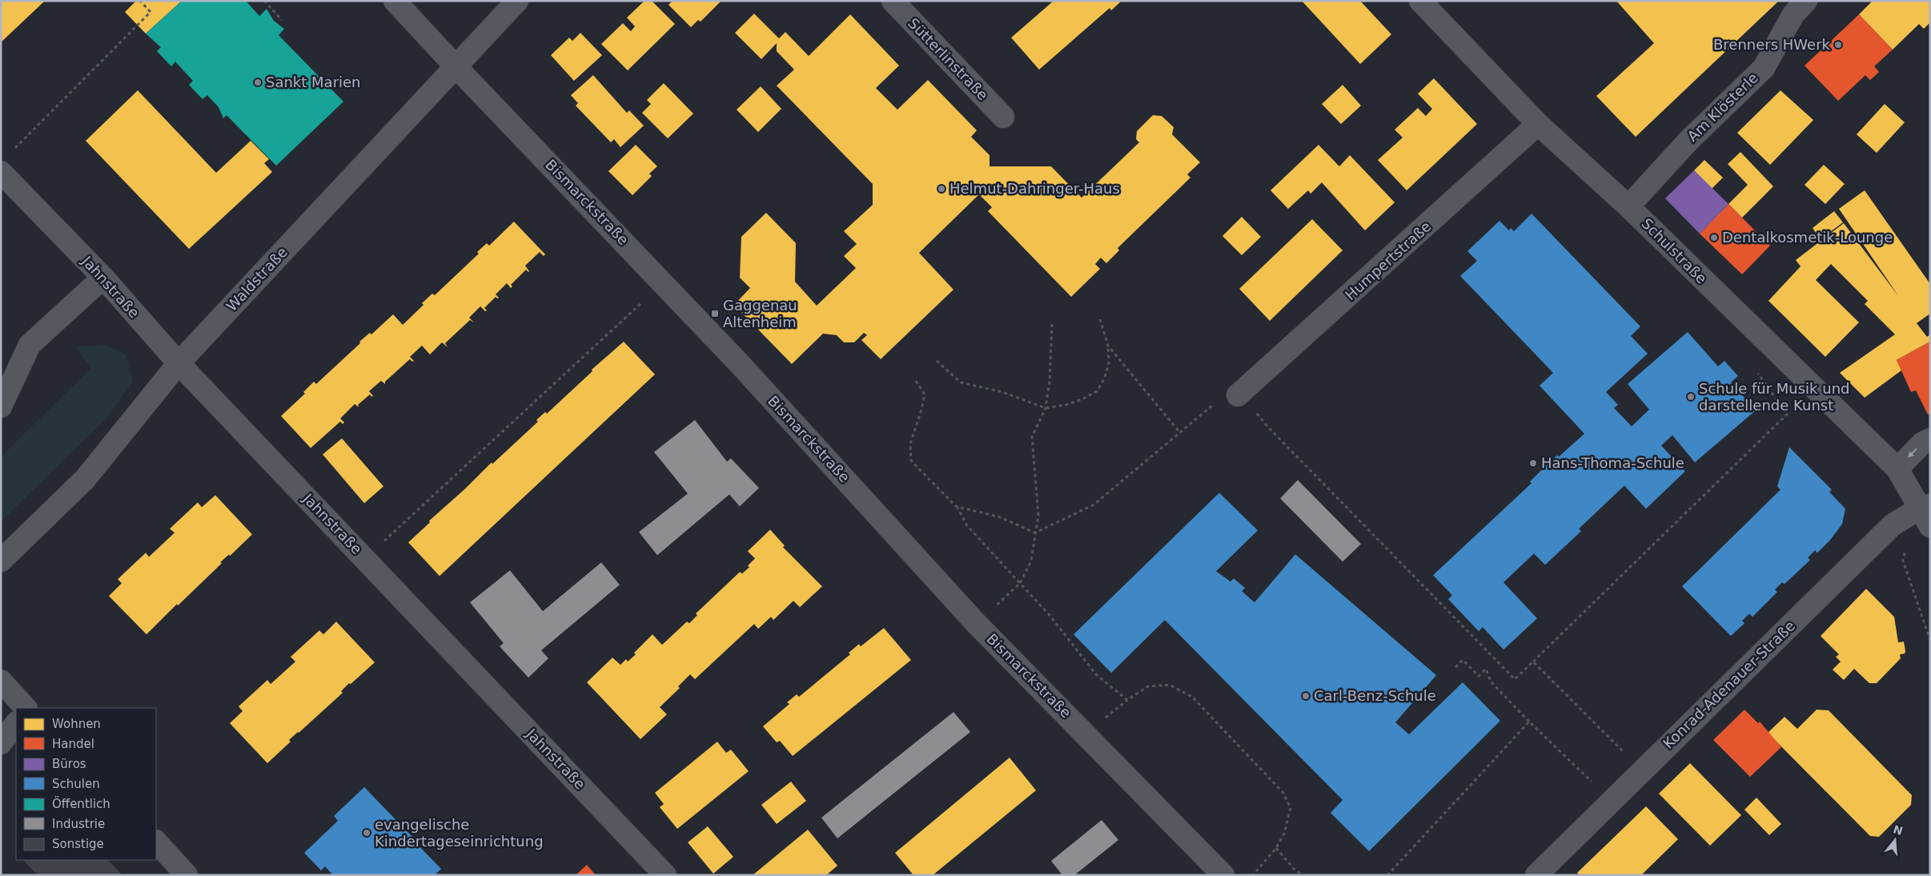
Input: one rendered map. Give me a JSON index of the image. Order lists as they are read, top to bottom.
{
  "streets": {
    "street": [
      "Sütterlinstraße",
      "Am Klösterle",
      "Bismarckstraße",
      "Schulstraße",
      "Humpertstraße",
      "Waldstraße",
      "Jahnstraße",
      "Konrad-Adenauer-Straße"
    ]
  },
  "crossings": [
    ["Am Klösterle", "Schulstraße"],
    ["Bismarckstraße", "Waldstraße"],
    ["Schulstraße", "Humpertstraße"],
    ["Schulstraße", "Konrad-Adenauer-Straße"],
    ["Waldstraße", "Jahnstraße"]
  ],
  "places": {
    "other": [
      "Brenners HWerk",
      "Sankt Marien",
      "Helmut-Dahringer-Haus",
      "Dentalkosmetik-Lounge",
      "Schule für Musik und darstellende Kunst",
      "Hans-Thoma-Schule",
      "Carl-Benz-Schule",
      "evangelische Kindertageseinrichtung"
    ],
    "transit": ["Gaggenau Altenheim"]
  },
  "legend": [
    "Wohnen",
    "Handel",
    "Büros",
    "Schulen",
    "Öffentlich",
    "Industrie",
    "Sonstige"
  ],
  "north": "top"
}
